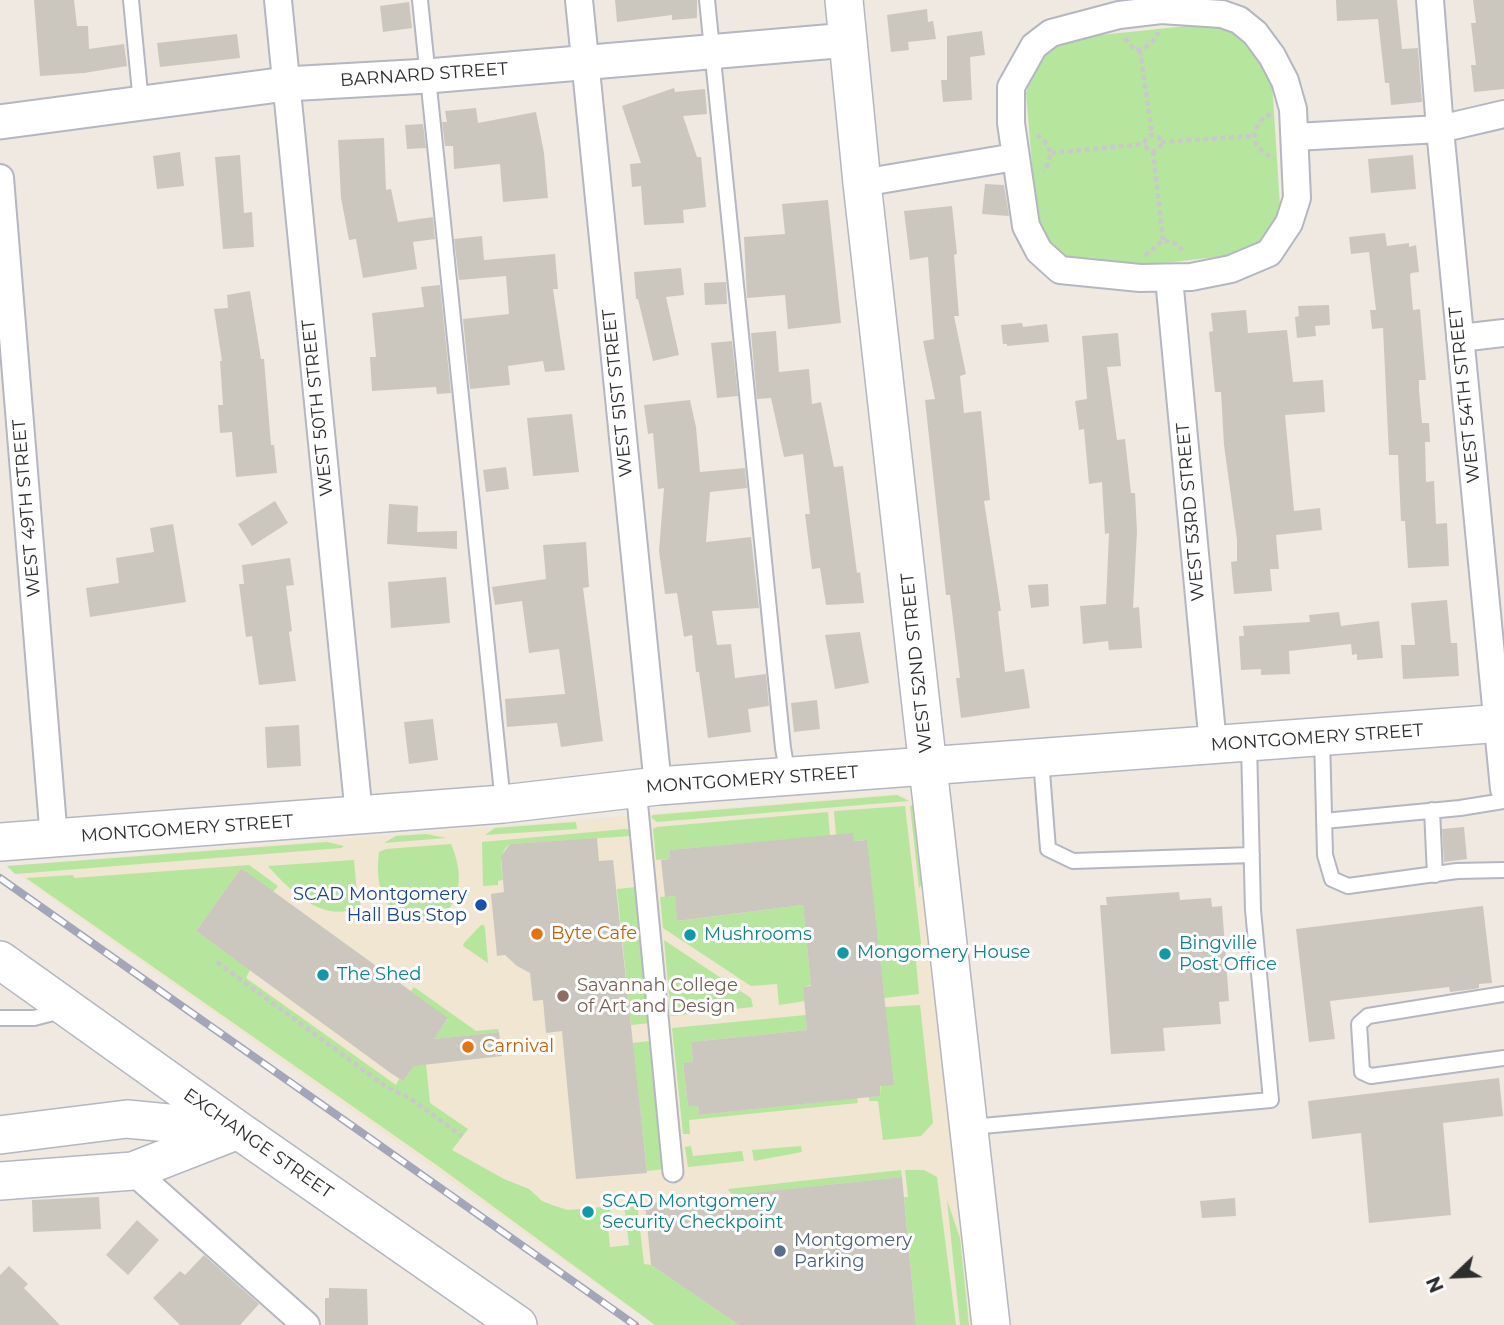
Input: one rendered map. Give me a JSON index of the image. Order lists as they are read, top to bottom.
{
  "streets": {
    "main road": ["WEST 52ND STREET", "MONTGOMERY STREET", "EXCHANGE STREET"],
    "street": [
      "BARNARD STREET",
      "WEST 51ST STREET",
      "WEST 54TH STREET",
      "WEST 50TH STREET",
      "WEST 49TH STREET",
      "WEST 53RD STREET"
    ]
  },
  "crossings": [
    ["BARNARD STREET", "WEST 51ST STREET"],
    ["BARNARD STREET", "WEST 50TH STREET"],
    ["BARNARD STREET", "WEST 52ND STREET"],
    ["WEST 51ST STREET", "MONTGOMERY STREET"],
    ["WEST 54TH STREET", "MONTGOMERY STREET"],
    ["WEST 50TH STREET", "MONTGOMERY STREET"],
    ["WEST 49TH STREET", "MONTGOMERY STREET"],
    ["WEST 53RD STREET", "MONTGOMERY STREET"],
    ["WEST 52ND STREET", "MONTGOMERY STREET"]
  ],
  "places": [
    "SCAD Montgomery Hall Bus Stop",
    "Byte Cafe",
    "Mushrooms",
    "Mongomery House",
    "Bingville Post Office",
    "The Shed",
    "Savannah College of Art and Design",
    "Carnival",
    "SCAD Montgomery Security Checkpoint",
    "Montgomery Parking"
  ],
  "north": "bottom left"
}
